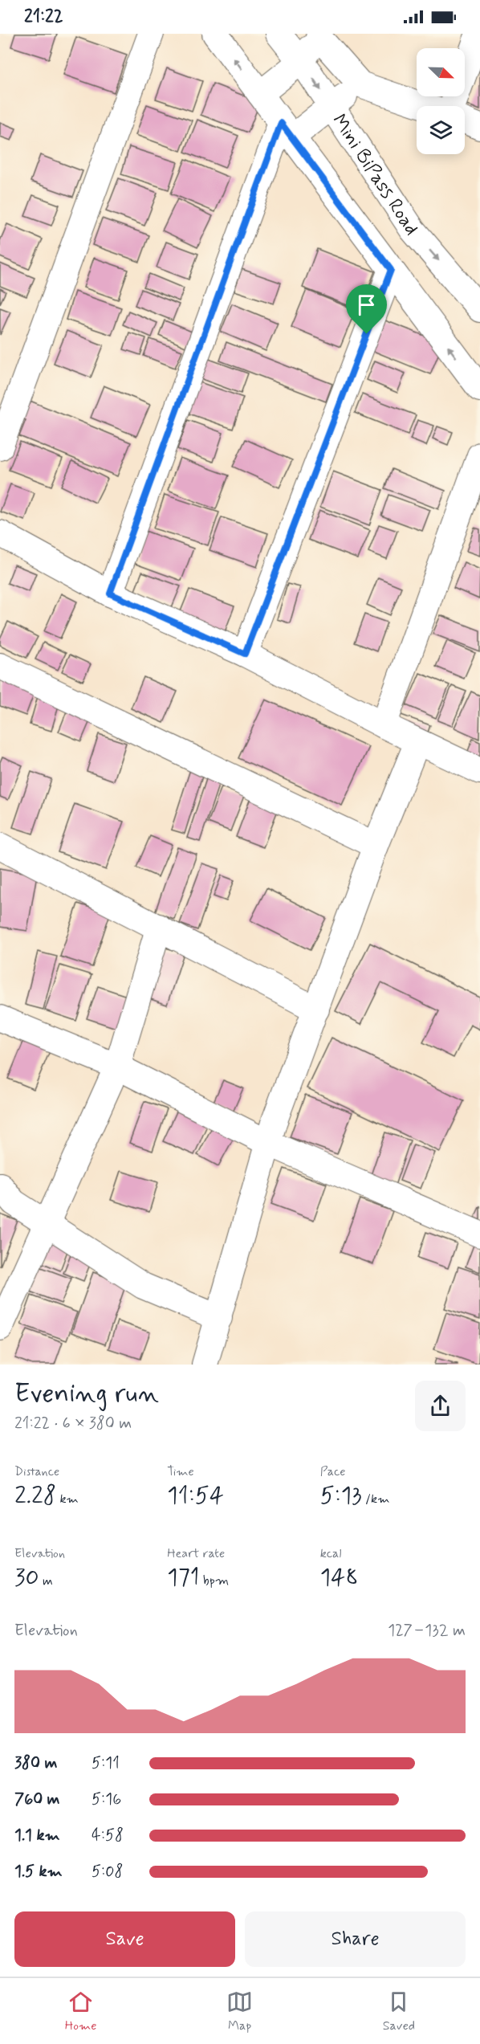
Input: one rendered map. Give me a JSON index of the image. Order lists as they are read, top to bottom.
{
  "streets": {
    "street": ["Mini BiPass Road"]
  },
  "north": "bottom right",
  "page": {
    "status": "21:22",
    "heading": ["Evening run", "21:22 · 6 × 380 m"],
    "stats": [
      ["Distance", "2.28 km"],
      ["Time", "11:54"],
      ["Pace", "5:13 /km"],
      ["Elevation", "30 m"],
      ["Heart rate", "171 bpm"],
      ["kcal", "148"]
    ],
    "chart": ["Elevation", "127–132 m"],
    "list": [
      {
        "name": "380 m",
        "note": "5:11"
      },
      {
        "name": "760 m",
        "note": "5:16"
      },
      {
        "name": "1.1 km",
        "note": "4:58"
      },
      {
        "name": "1.5 km",
        "note": "5:08"
      }
    ],
    "buttons": ["Save", "Share"],
    "tabs": ["Home", "Map", "Saved"]
  }
}
